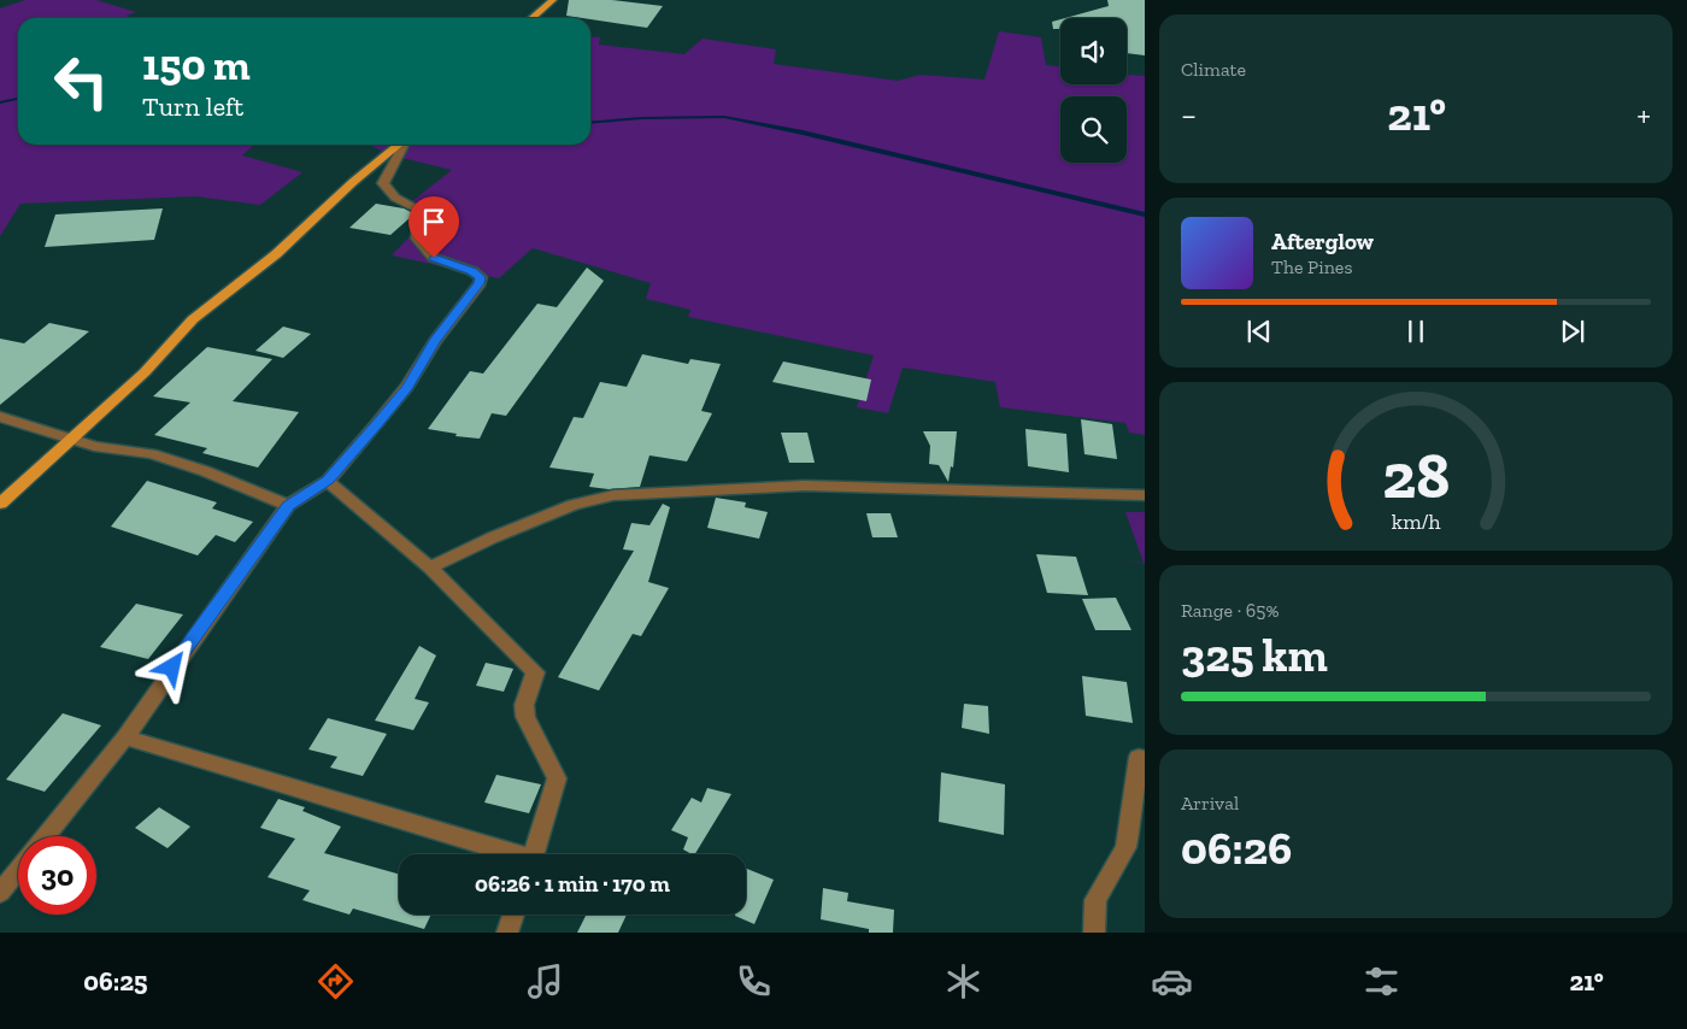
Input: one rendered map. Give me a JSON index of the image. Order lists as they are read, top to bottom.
{
  "page": {
    "tile": [
      "Climate",
      ["Range · 65%", "325 km"],
      ["Arrival", "06:26"]
    ],
    "turn": ["150 m", "Turn left"],
    "heat": ["−", "21°", "+"],
    "song": ["Afterglow", "The Pines"],
    "limit": "30",
    "trip": "06:26 · 1 min · 170 m",
    "tabs": ["06:25", "21°"],
    "gauge": ["28", "km/h"]
  }
}
